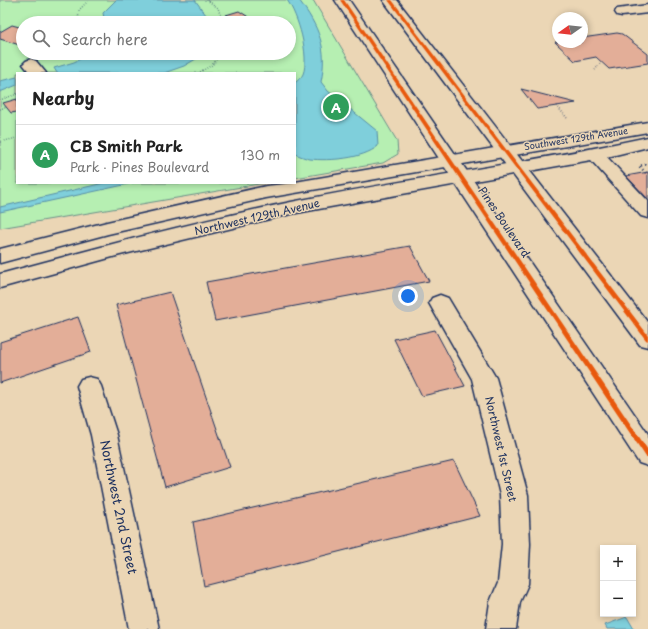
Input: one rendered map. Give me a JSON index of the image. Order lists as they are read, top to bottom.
{
  "streets": {
    "main road": [
      "Southwest 129th Avenue",
      "Northwest 129th Avenue",
      "Pines Boulevard",
      "Northwest 1st Street",
      "Northwest 2nd Street"
    ]
  },
  "crossings": [
    ["Southwest 129th Avenue", "Northwest 129th Avenue"],
    ["Northwest 129th Avenue", "Pines Boulevard"]
  ],
  "north": "left",
  "page": {
    "search": "Search here",
    "heading": "Nearby",
    "pins": "A",
    "list": [
      {
        "mark": "A",
        "name": "CB Smith Park",
        "note": "Park · Pines Boulevard",
        "value": "130 m"
      }
    ],
    "map_buttons": ["+", "−"]
  }
}
